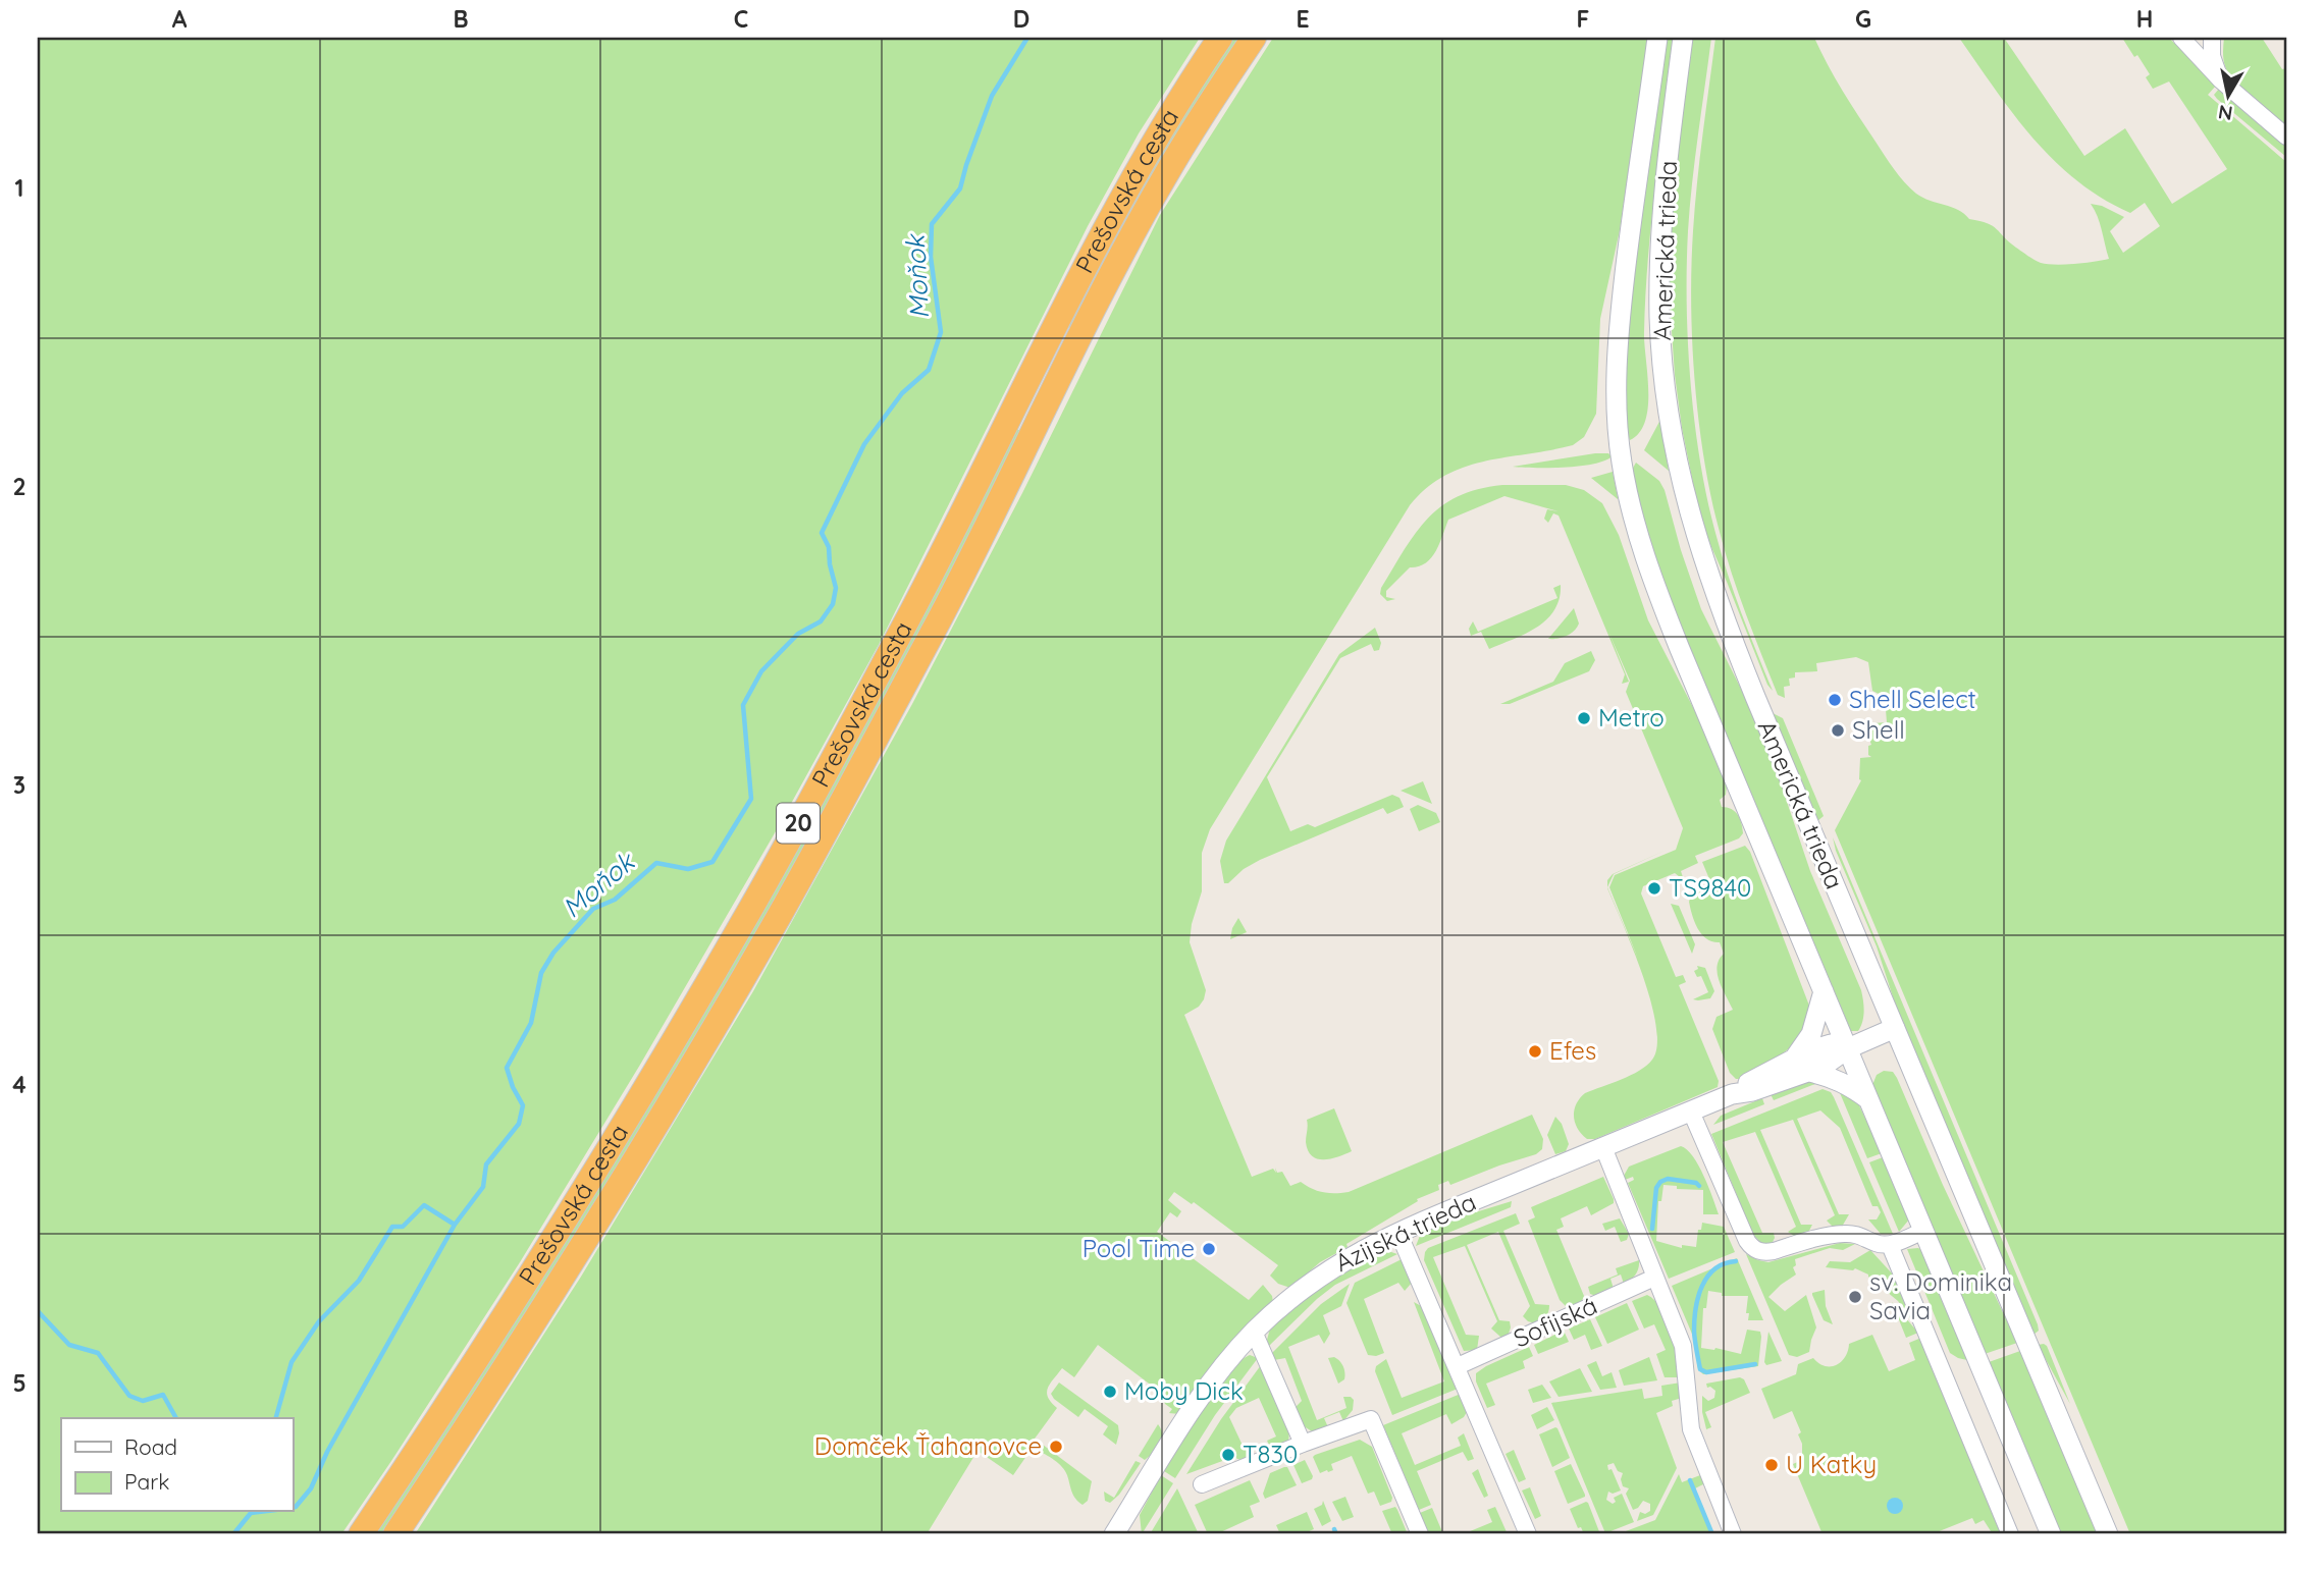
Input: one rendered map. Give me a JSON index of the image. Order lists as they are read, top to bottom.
{
  "streets": {
    "highway": ["Prešovská cesta", "20"],
    "street": ["Americká trieda", "Ázijská trieda", "Sofijská"]
  },
  "crossings": [
    ["Americká trieda", "Ázijská trieda"]
  ],
  "water": ["Moňok"],
  "places": [
    "Shell Select",
    "Metro",
    "Shell",
    "TS9840",
    "Efes",
    "Pool Time",
    "sv. Dominika Savia",
    "Moby Dick",
    "Domček Ťahanovce",
    "T830",
    "U Katky"
  ],
  "legend": ["Road", "Park"],
  "north": "bottom",
  "grid": {
    "columns": [
      "A",
      "B",
      "C",
      "D",
      "E",
      "F",
      "G",
      "H"
    ],
    "rows": [
      "1",
      "2",
      "3",
      "4",
      "5"
    ]
  }
}
